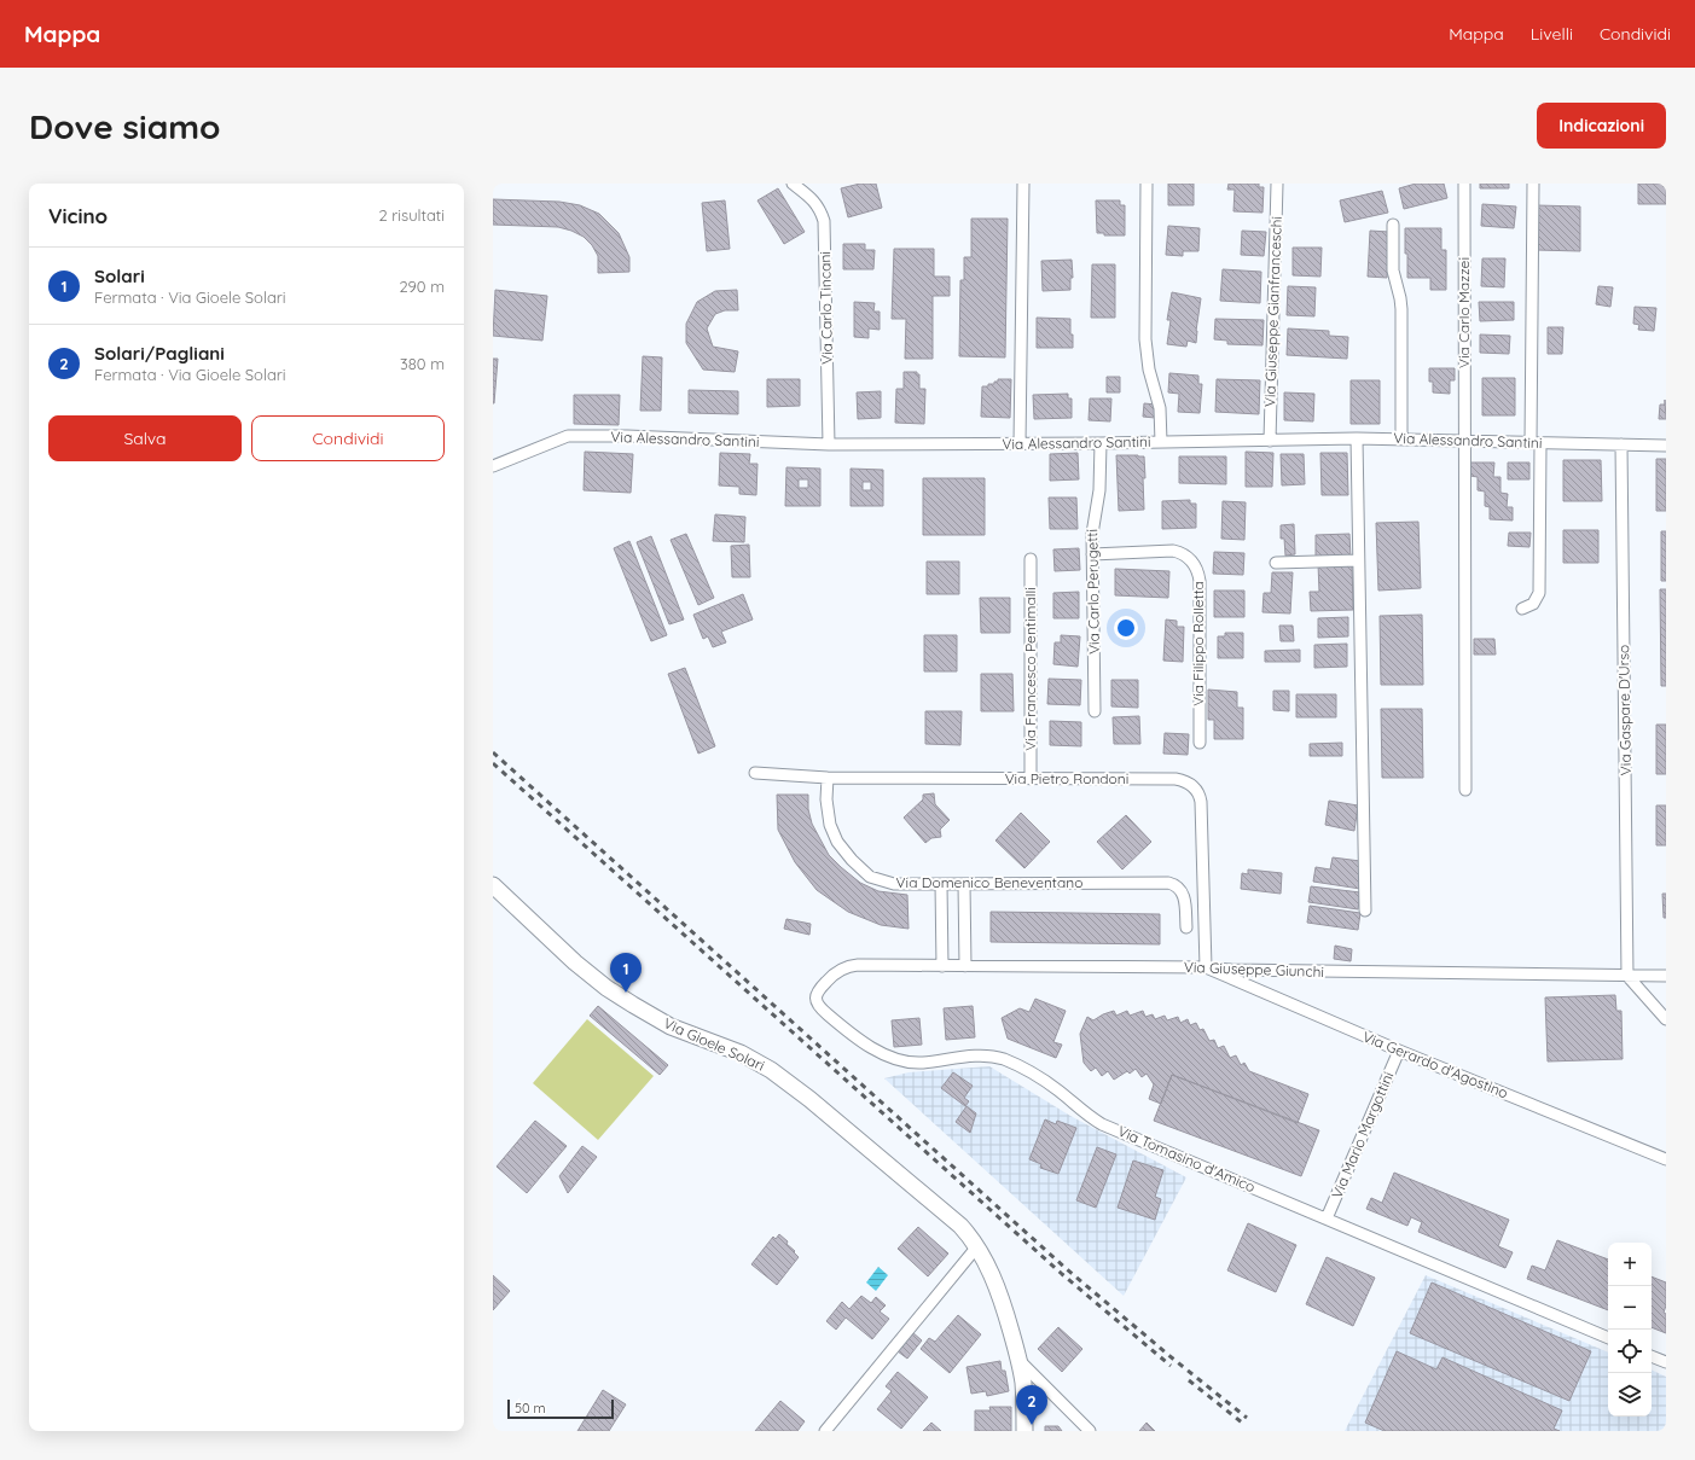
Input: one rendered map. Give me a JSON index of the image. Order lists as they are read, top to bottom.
{
  "streets": {
    "street": [
      "Via Carlo Tincani",
      "Via Giuseppe Gianfranceschi",
      "Via Carlo Mazzei",
      "Via Alessandro Santini",
      "Via Carlo Perugetti",
      "Via Filippo Rolletta",
      "Via Francesco Pentimalli",
      "Via Gaspare D'Urso",
      "Via Pietro Rondoni",
      "Via Domenico Beneventano",
      "Via Giuseppe Giunchi",
      "Via Gioele Solari",
      "Via Gerardo d'Agostino",
      "Via Mario Margottini",
      "Via Tomasino d'Amico"
    ]
  },
  "crossings": [
    ["Via Carlo Tincani", "Via Alessandro Santini"],
    ["Via Giuseppe Gianfranceschi", "Via Alessandro Santini"],
    ["Via Carlo Mazzei", "Via Alessandro Santini"],
    ["Via Alessandro Santini", "Via Carlo Perugetti"],
    ["Via Alessandro Santini", "Via Gaspare D'Urso"],
    ["Via Carlo Perugetti", "Via Filippo Rolletta"],
    ["Via Francesco Pentimalli", "Via Pietro Rondoni"],
    ["Via Gaspare D'Urso", "Via Giuseppe Giunchi"],
    ["Via Pietro Rondoni", "Via Domenico Beneventano"],
    ["Via Pietro Rondoni", "Via Giuseppe Giunchi"],
    ["Via Pietro Rondoni", "Via Gerardo d'Agostino"],
    ["Via Giuseppe Giunchi", "Via Gerardo d'Agostino"],
    ["Via Giuseppe Giunchi", "Via Tomasino d'Amico"],
    ["Via Gerardo d'Agostino", "Via Mario Margottini"],
    ["Via Mario Margottini", "Via Tomasino d'Amico"]
  ],
  "scale_bar": "50 m",
  "page": {
    "header": "Mappa",
    "nav": ["Mappa", "Livelli", "Condividi"],
    "buttons": [
      "Indicazioni",
      ["Salva", "Condividi"]
    ],
    "title": "Dove siamo",
    "heading": ["Vicino", "2 risultati"],
    "list": [
      {
        "mark": "1",
        "name": "Solari",
        "note": "Fermata · Via Gioele Solari",
        "value": "290 m"
      },
      {
        "mark": "2",
        "name": "Solari/Pagliani",
        "note": "Fermata · Via Gioele Solari",
        "value": "380 m"
      }
    ],
    "pins": ["1", "2"],
    "map_buttons": ["+", "−"],
    "scale": "50 m"
  }
}
